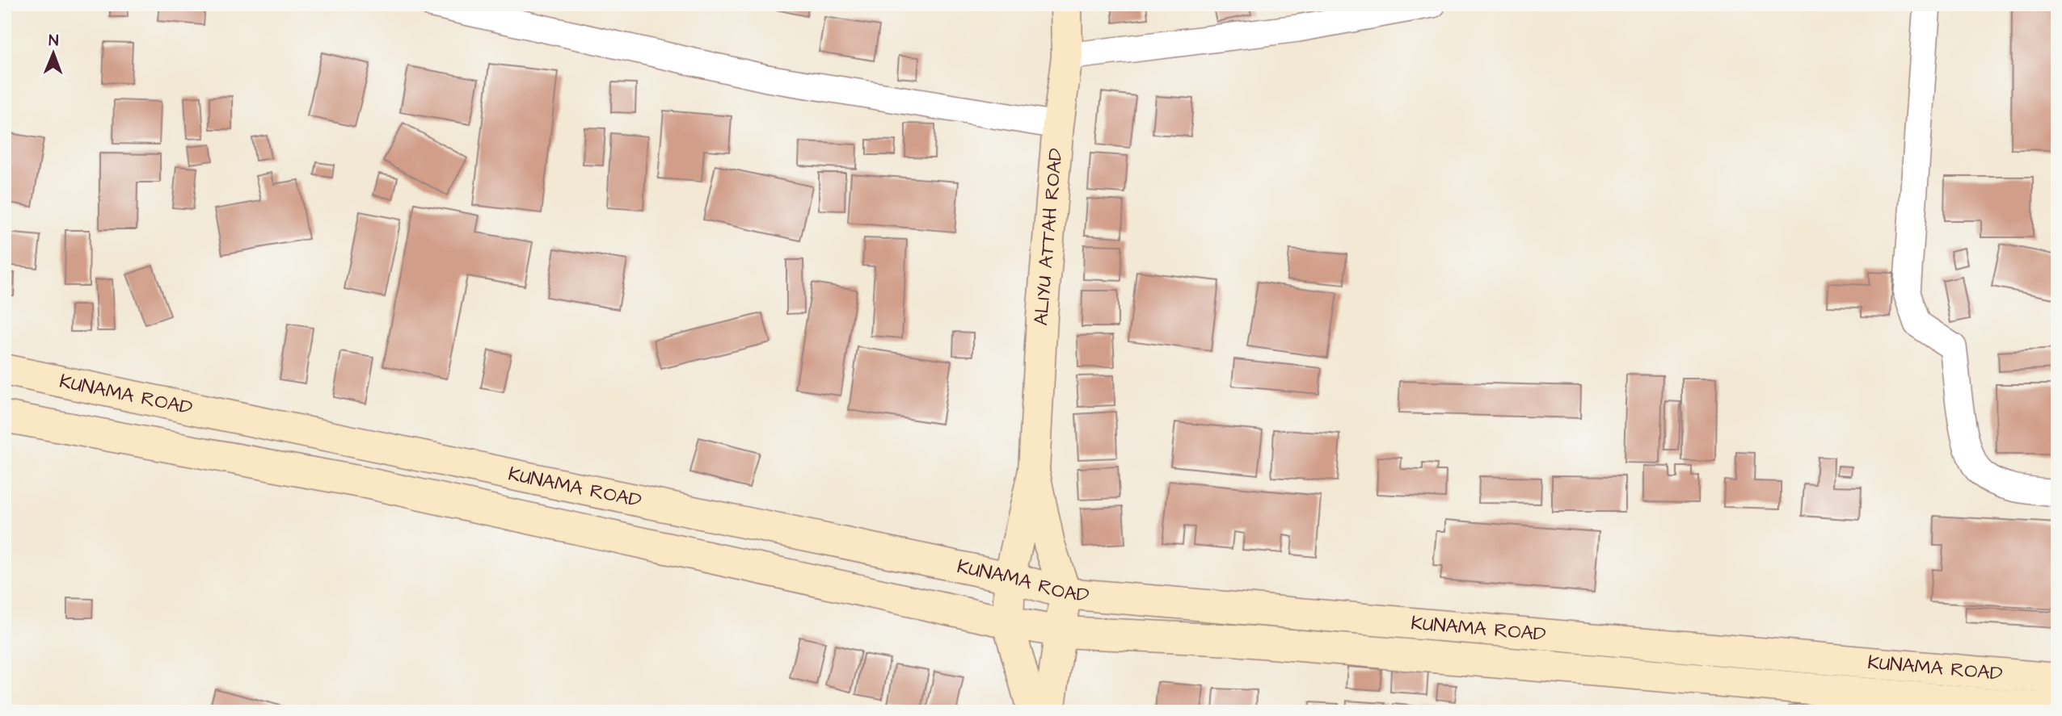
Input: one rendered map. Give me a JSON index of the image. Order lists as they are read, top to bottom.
{
  "streets": {
    "main road": ["ALIYU ATTAH ROAD", "KUNAMA ROAD"]
  },
  "crossings": [
    ["ALIYU ATTAH ROAD", "KUNAMA ROAD"]
  ],
  "north": "top"
}
